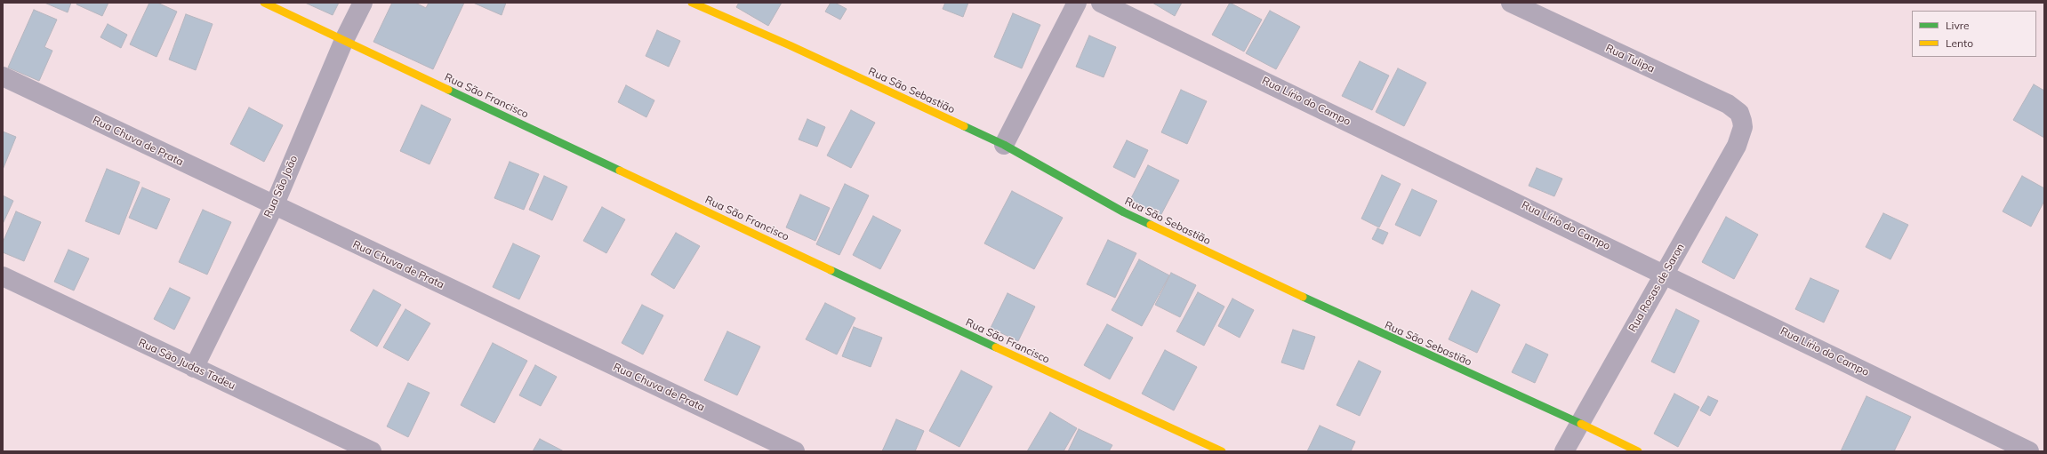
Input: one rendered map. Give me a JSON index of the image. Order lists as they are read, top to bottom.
{
  "streets": {
    "street": [
      "Rua Tulipa",
      "Rua São Sebastião",
      "Rua São Francisco",
      "Rua Lírio do Campo",
      "Rua Chuva de Prata",
      "Rua São João",
      "Rua Rosas de Saron",
      "Rua São Judas Tadeu"
    ]
  },
  "crossings": [
    ["Rua Tulipa", "Rua Rosas de Saron"],
    ["Rua São Sebastião", "Rua Rosas de Saron"],
    ["Rua São Francisco", "Rua São João"],
    ["Rua Lírio do Campo", "Rua Rosas de Saron"],
    ["Rua Chuva de Prata", "Rua São João"],
    ["Rua São João", "Rua São Judas Tadeu"]
  ],
  "legend": ["Livre", "Lento"]
}
